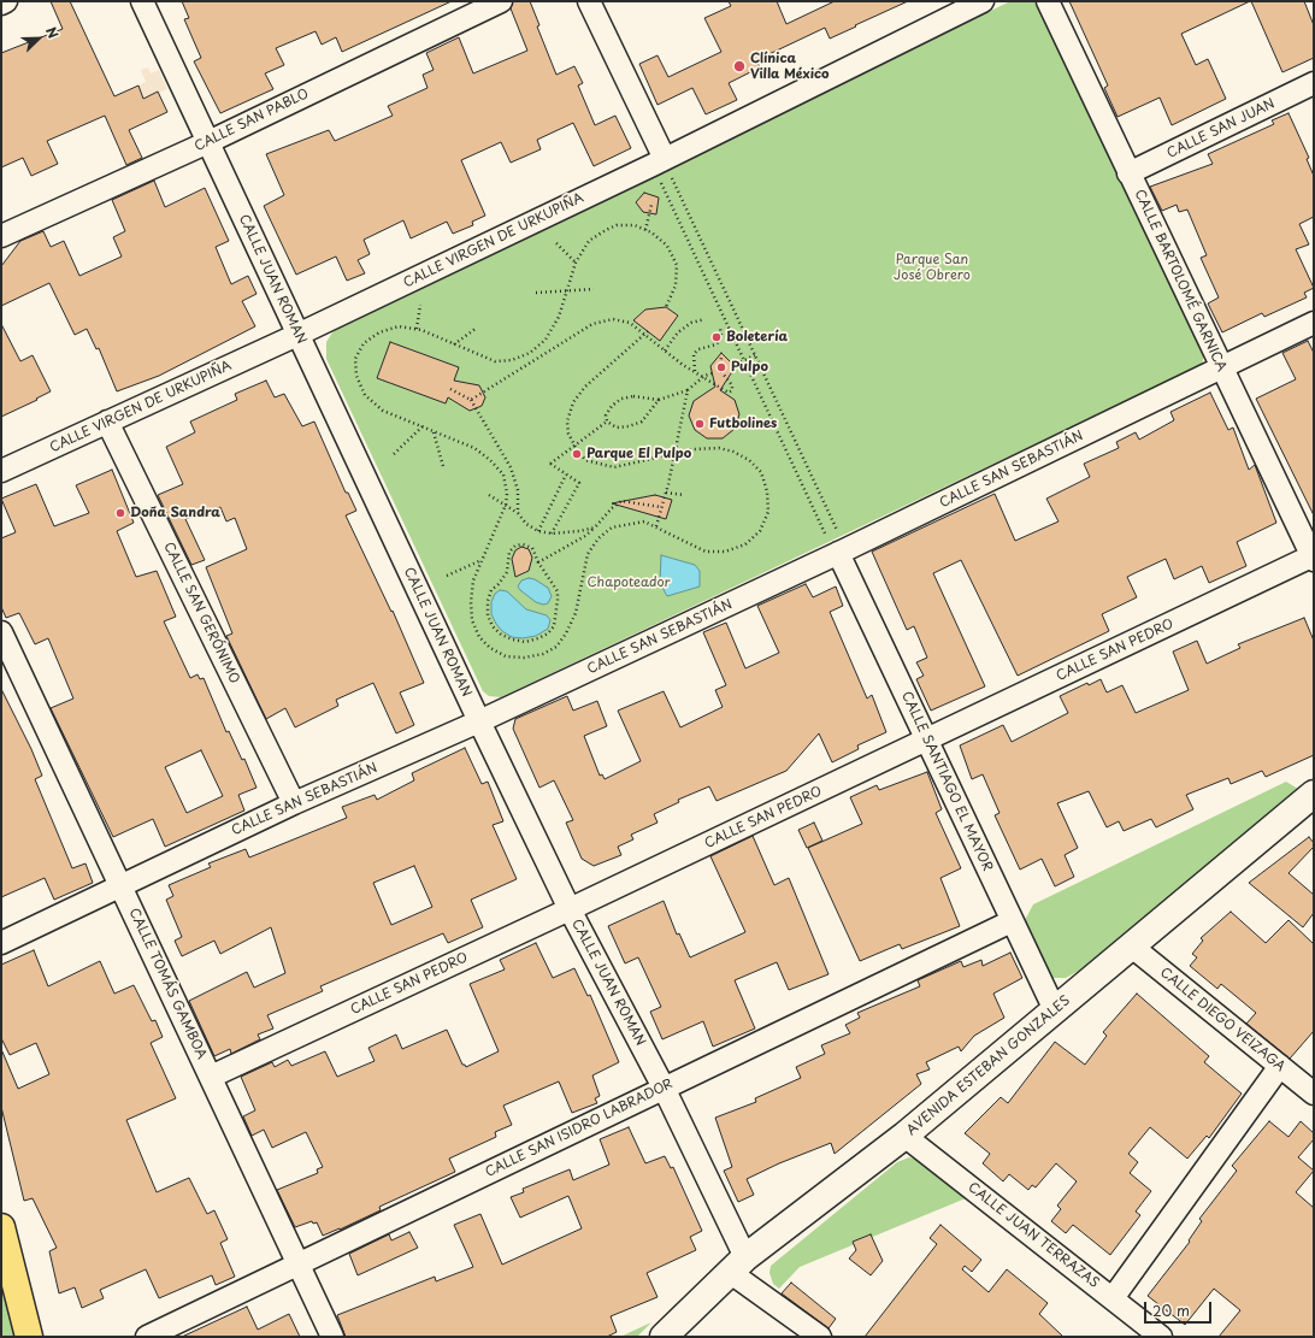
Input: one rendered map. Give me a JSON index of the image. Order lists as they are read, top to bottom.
{
  "streets": {
    "street": [
      "CALLE SAN PABLO",
      "CALLE SAN JUAN",
      "CALLE VIRGEN DE URKUPIÑA",
      "CALLE JUAN ROMAN",
      "CALLE BARTOLOMÉ GARNICA",
      "CALLE SAN SEBASTIÁN",
      "CALLE SAN GERÓNIMO",
      "CALLE SAN PEDRO",
      "CALLE SANTIAGO EL MAYOR",
      "CALLE TOMÁS GAMBOA",
      "CALLE DIEGO VEIZAGA",
      "AVENIDA ESTEBAN GONZALES",
      "CALLE SAN ISIDRO LABRADOR",
      "CALLE JUAN TERRAZAS"
    ]
  },
  "crossings": [
    ["CALLE SAN PABLO", "CALLE JUAN ROMAN"],
    ["CALLE SAN JUAN", "CALLE BARTOLOMÉ GARNICA"],
    ["CALLE VIRGEN DE URKUPIÑA", "CALLE JUAN ROMAN"],
    ["CALLE VIRGEN DE URKUPIÑA", "CALLE SAN GERÓNIMO"],
    ["CALLE JUAN ROMAN", "CALLE SAN SEBASTIÁN"],
    ["CALLE JUAN ROMAN", "CALLE SAN PEDRO"],
    ["CALLE JUAN ROMAN", "AVENIDA ESTEBAN GONZALES"],
    ["CALLE JUAN ROMAN", "CALLE SAN ISIDRO LABRADOR"],
    ["CALLE BARTOLOMÉ GARNICA", "CALLE SAN SEBASTIÁN"],
    ["CALLE BARTOLOMÉ GARNICA", "CALLE SAN PEDRO"],
    ["CALLE SAN SEBASTIÁN", "CALLE SAN GERÓNIMO"],
    ["CALLE SAN SEBASTIÁN", "CALLE SANTIAGO EL MAYOR"],
    ["CALLE SAN SEBASTIÁN", "CALLE TOMÁS GAMBOA"],
    ["CALLE SAN PEDRO", "CALLE SANTIAGO EL MAYOR"],
    ["CALLE SAN PEDRO", "CALLE TOMÁS GAMBOA"],
    ["CALLE SANTIAGO EL MAYOR", "AVENIDA ESTEBAN GONZALES"],
    ["CALLE SANTIAGO EL MAYOR", "CALLE SAN ISIDRO LABRADOR"],
    ["CALLE TOMÁS GAMBOA", "CALLE SAN ISIDRO LABRADOR"],
    ["CALLE DIEGO VEIZAGA", "AVENIDA ESTEBAN GONZALES"],
    ["AVENIDA ESTEBAN GONZALES", "CALLE JUAN TERRAZAS"]
  ],
  "parks": ["Parque San José Obrero", "Chapoteador"],
  "places": [
    "Clínica Villa México",
    "Boletería",
    "Pulpo",
    "Futbolines",
    "Parque El Pulpo",
    "Doña Sandra"
  ],
  "scale_bar": "20 m",
  "north": "top right"
}
